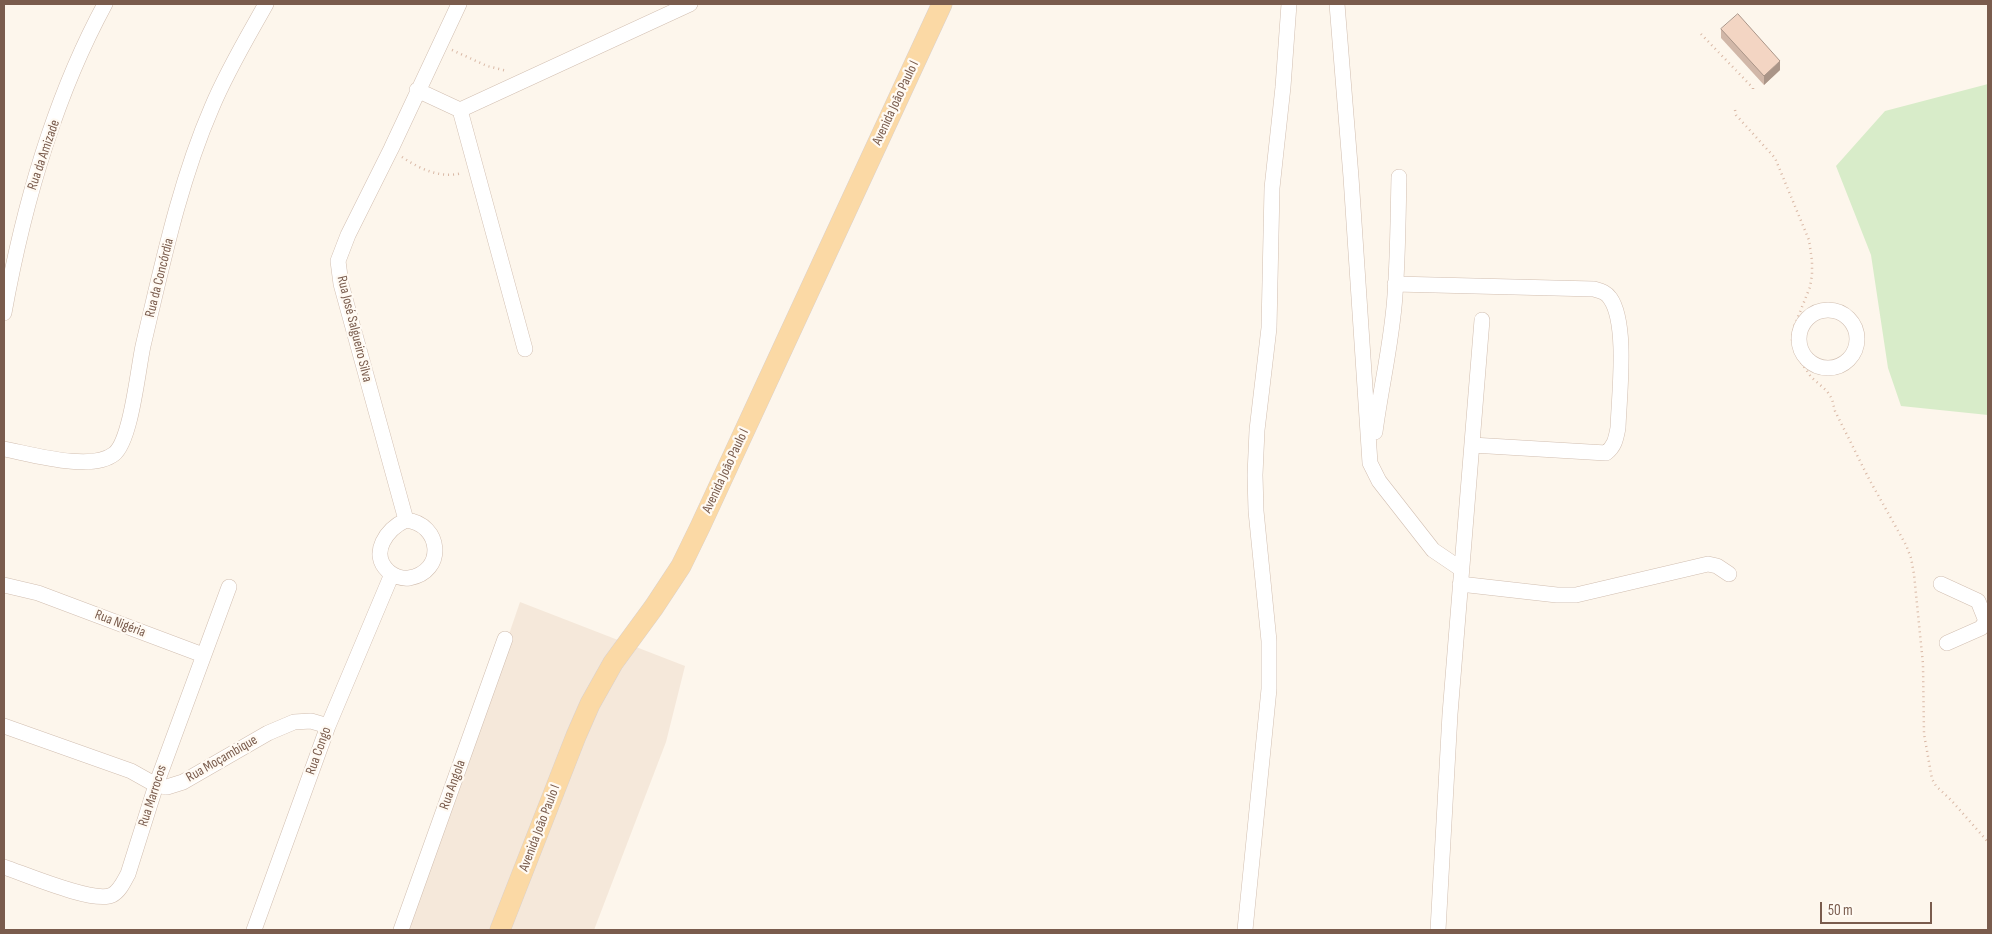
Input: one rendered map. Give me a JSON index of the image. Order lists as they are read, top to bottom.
{
  "streets": {
    "main road": ["Avenida João Paulo I"],
    "street": [
      "Rua da Amizade",
      "Rua da Concórdia",
      "Rua José Salgueiro Silva",
      "Rua Nigéria",
      "Rua Congo",
      "Rua Moçambique",
      "Rua Angola",
      "Rua Marrocos"
    ]
  },
  "crossings": [
    ["Rua José Salgueiro Silva", "Rua Congo"],
    ["Rua Nigéria", "Rua Marrocos"],
    ["Rua Congo", "Rua Moçambique"],
    ["Rua Moçambique", "Rua Marrocos"]
  ],
  "scale_bar": "50 m"
}
